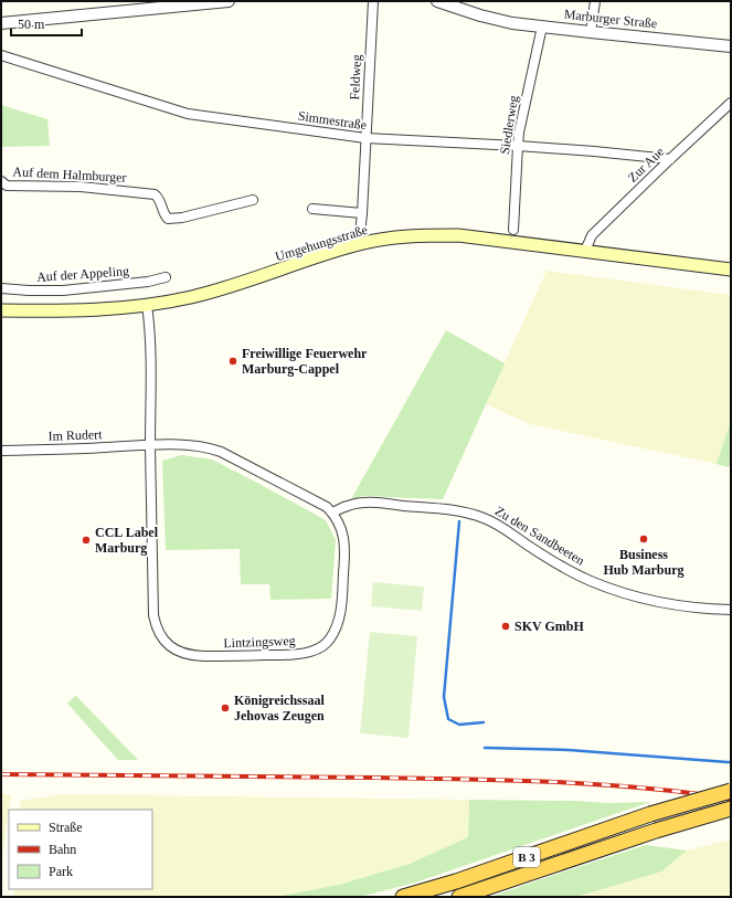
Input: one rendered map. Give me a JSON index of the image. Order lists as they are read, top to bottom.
{
  "streets": {
    "highway": ["B 3"],
    "main road": ["Umgehungsstraße"],
    "street": [
      "Marburger Straße",
      "Feldweg",
      "Simmestraße",
      "Siedlerweg",
      "Zur Aue",
      "Auf dem Halmburger",
      "Auf der Appeling",
      "Im Rudert",
      "Zu den Sandbeeten",
      "Lintzingsweg"
    ]
  },
  "crossings": [
    ["Marburger Straße", "Siedlerweg"],
    ["Feldweg", "Simmestraße"],
    ["Simmestraße", "Siedlerweg"],
    ["Simmestraße", "Zur Aue"],
    ["Zur Aue", "Umgehungsstraße"],
    ["Umgehungsstraße", "Lintzingsweg"],
    ["Im Rudert", "Lintzingsweg"],
    ["Zu den Sandbeeten", "Lintzingsweg"]
  ],
  "places": [
    "Freiwillige Feuerwehr Marburg-Cappel",
    "Business Hub Marburg",
    "CCL Label Marburg",
    "SKV GmbH",
    "Königreichssaal Jehovas Zeugen"
  ],
  "legend": ["Straße", "Bahn", "Park"],
  "scale_bar": "50 m"
}
